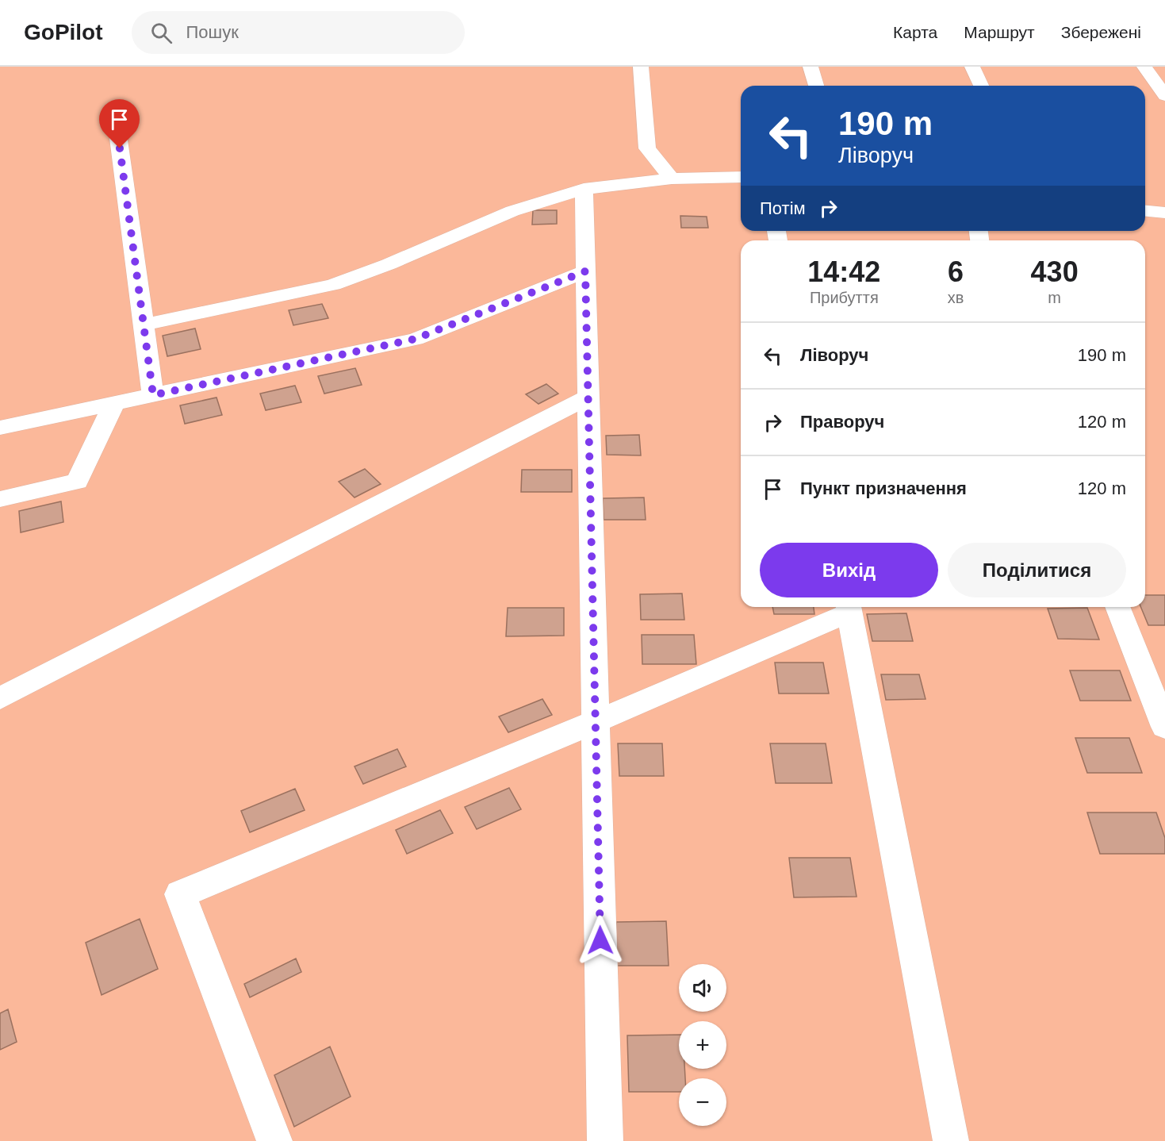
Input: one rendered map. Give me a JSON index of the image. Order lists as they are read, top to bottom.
{
  "page": {
    "header": "GoPilot",
    "search": "Пошук",
    "nav": ["Карта", "Маршрут", "Збережені"],
    "turn": ["190 m", "Ліворуч"],
    "then": "Потім",
    "eta": [
      "14:42",
      "Прибуття",
      "6",
      "хв",
      "430",
      "m"
    ],
    "list": [
      {
        "name": "Ліворуч",
        "value": "190 m"
      },
      {
        "name": "Праворуч",
        "value": "120 m"
      },
      {
        "name": "Пункт призначення",
        "value": "120 m"
      }
    ],
    "buttons": ["Вихід", "Поділитися"],
    "map_buttons": ["+", "−"]
  }
}
